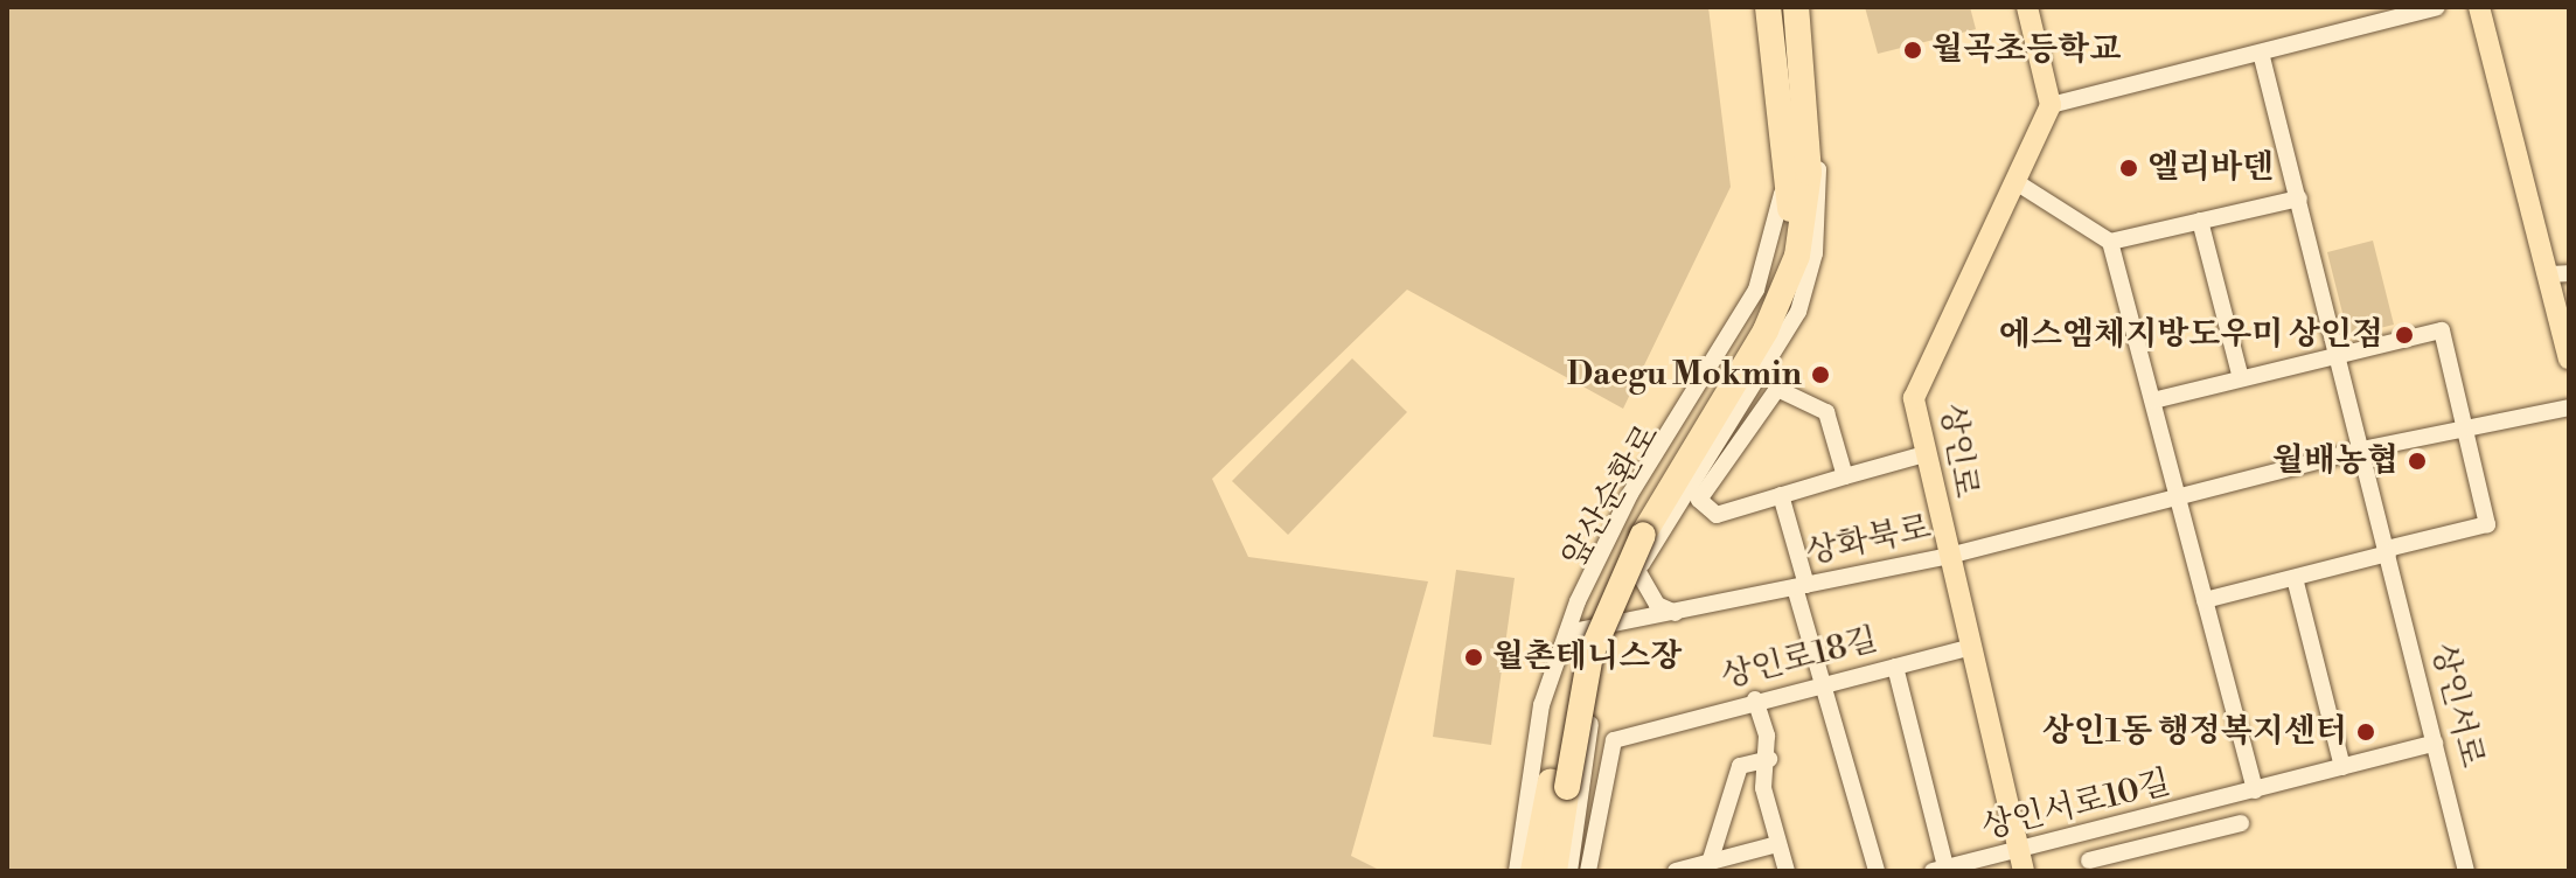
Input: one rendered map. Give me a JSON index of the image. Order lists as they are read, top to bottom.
{
  "streets": {
    "highway": ["앞산순환로"],
    "main road": ["상인로"],
    "street": [
      "상화북로",
      "상인로18길",
      "상인서로",
      "상인서로10길"
    ]
  },
  "crossings": [
    ["상인로", "상화북로"],
    ["상인로", "상인로18길"],
    ["상인로", "상인서로10길"],
    ["상화북로", "상인서로"],
    ["상인서로", "상인서로10길"]
  ],
  "places": [
    "월곡초등학교",
    "엘리바덴",
    "에스엠체지방도우미 상인점",
    "Daegu Mokmin",
    "월배농협",
    "월촌테니스장",
    "상인1동 행정복지센터"
  ]
}
